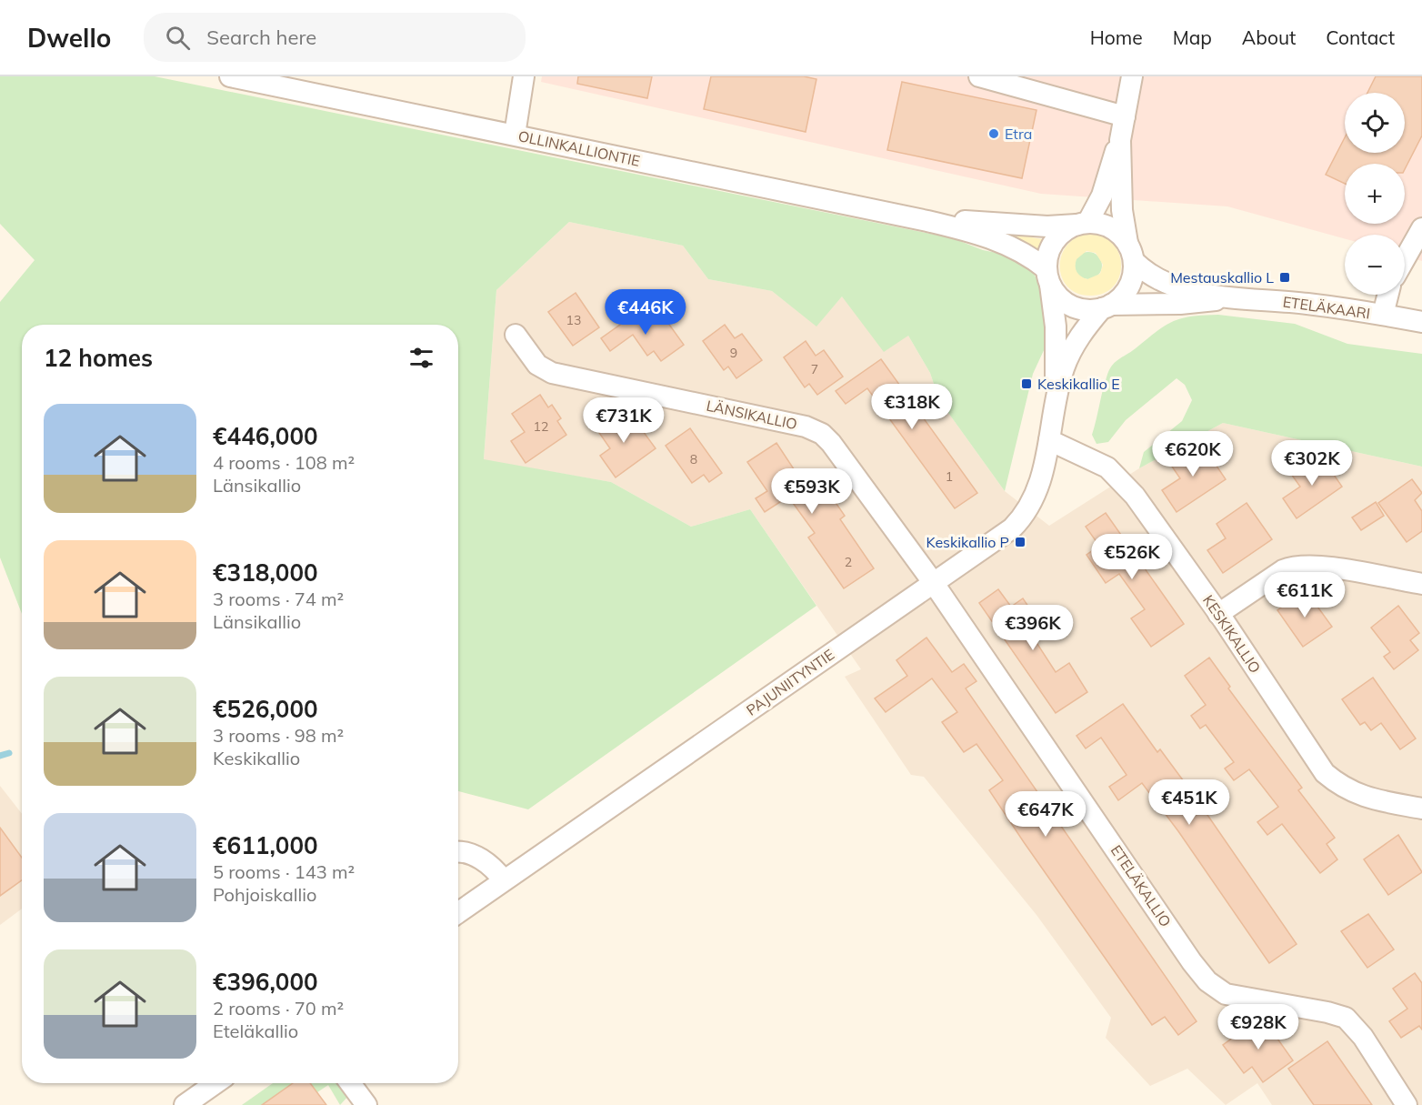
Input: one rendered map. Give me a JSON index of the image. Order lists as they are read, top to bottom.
{
  "streets": {
    "street": [
      "OLLINKALLIONTIE",
      "ETELÄKAARI",
      "LÄNSIKALLIO",
      "KESKIKALLIO",
      "PAJUNIITYNTIE",
      "ETELÄKALLIO"
    ]
  },
  "crossings": [
    ["OLLINKALLIONTIE", "ETELÄKAARI"],
    ["OLLINKALLIONTIE", "PAJUNIITYNTIE"],
    ["ETELÄKAARI", "PAJUNIITYNTIE"],
    ["LÄNSIKALLIO", "PAJUNIITYNTIE"],
    ["LÄNSIKALLIO", "ETELÄKALLIO"],
    ["KESKIKALLIO", "PAJUNIITYNTIE"],
    ["PAJUNIITYNTIE", "ETELÄKALLIO"]
  ],
  "places": {
    "other": ["Etra"],
    "transit": ["Mestauskallio L", "Keskikallio E", "Keskikallio P"]
  },
  "house_numbers": [
    "13",
    "9",
    "7",
    "12",
    "8",
    "1",
    "2"
  ],
  "page": {
    "header": "Dwello",
    "search": "Search here",
    "nav": [
      "Home",
      "Map",
      "About",
      "Contact"
    ],
    "map_buttons": ["+", "−"],
    "price": [
      "€446K",
      "€318K",
      "€731K",
      "€620K",
      "€302K",
      "€593K",
      "€526K",
      "€611K",
      "€396K",
      "€451K",
      "€647K",
      "€928K"
    ],
    "heading": "12 homes",
    "list": [
      {
        "name": "€446,000",
        "note": "4 rooms · 108 m² · Länsikallio"
      },
      {
        "name": "€318,000",
        "note": "3 rooms · 74 m² · Länsikallio"
      },
      {
        "name": "€526,000",
        "note": "3 rooms · 98 m² · Keskikallio"
      },
      {
        "name": "€611,000",
        "note": "5 rooms · 143 m² · Pohjoiskallio"
      },
      {
        "name": "€396,000",
        "note": "2 rooms · 70 m² · Eteläkallio"
      }
    ]
  }
}
